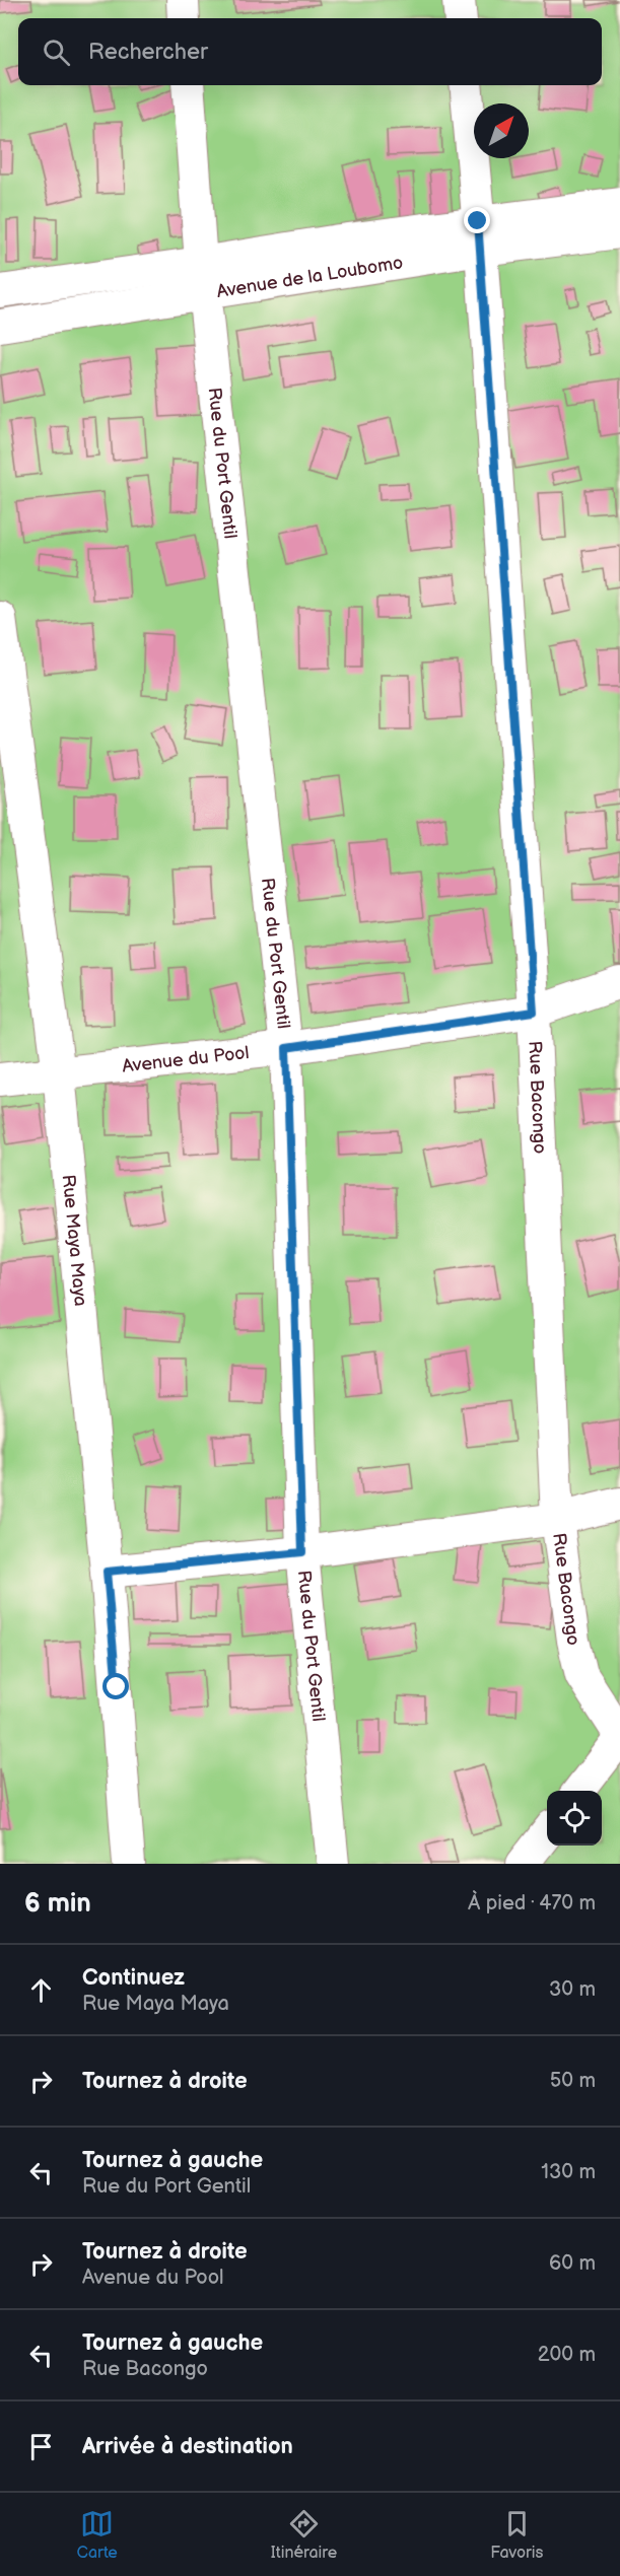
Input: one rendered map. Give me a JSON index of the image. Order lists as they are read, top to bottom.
{
  "streets": {
    "street": [
      "Avenue de la Loubomo",
      "Rue du Port Gentil",
      "Avenue du Pool",
      "Rue Bacongo",
      "Rue Maya Maya"
    ]
  },
  "crossings": [
    ["Avenue de la Loubomo", "Rue du Port Gentil"],
    ["Avenue de la Loubomo", "Rue Bacongo"],
    ["Rue du Port Gentil", "Avenue du Pool"],
    ["Avenue du Pool", "Rue Bacongo"],
    ["Avenue du Pool", "Rue Maya Maya"]
  ],
  "north": "top right",
  "page": {
    "search": "Rechercher",
    "heading": ["6 min", "À pied · 470 m"],
    "list": [
      ["Continuez", "Rue Maya Maya", "30 m"],
      ["Tournez à droite", "50 m"],
      ["Tournez à gauche", "Rue du Port Gentil", "130 m"],
      ["Tournez à droite", "Avenue du Pool", "60 m"],
      ["Tournez à gauche", "Rue Bacongo", "200 m"],
      "Arrivée à destination"
    ],
    "nav": ["Carte", "Itinéraire", "Favoris"]
  }
}
